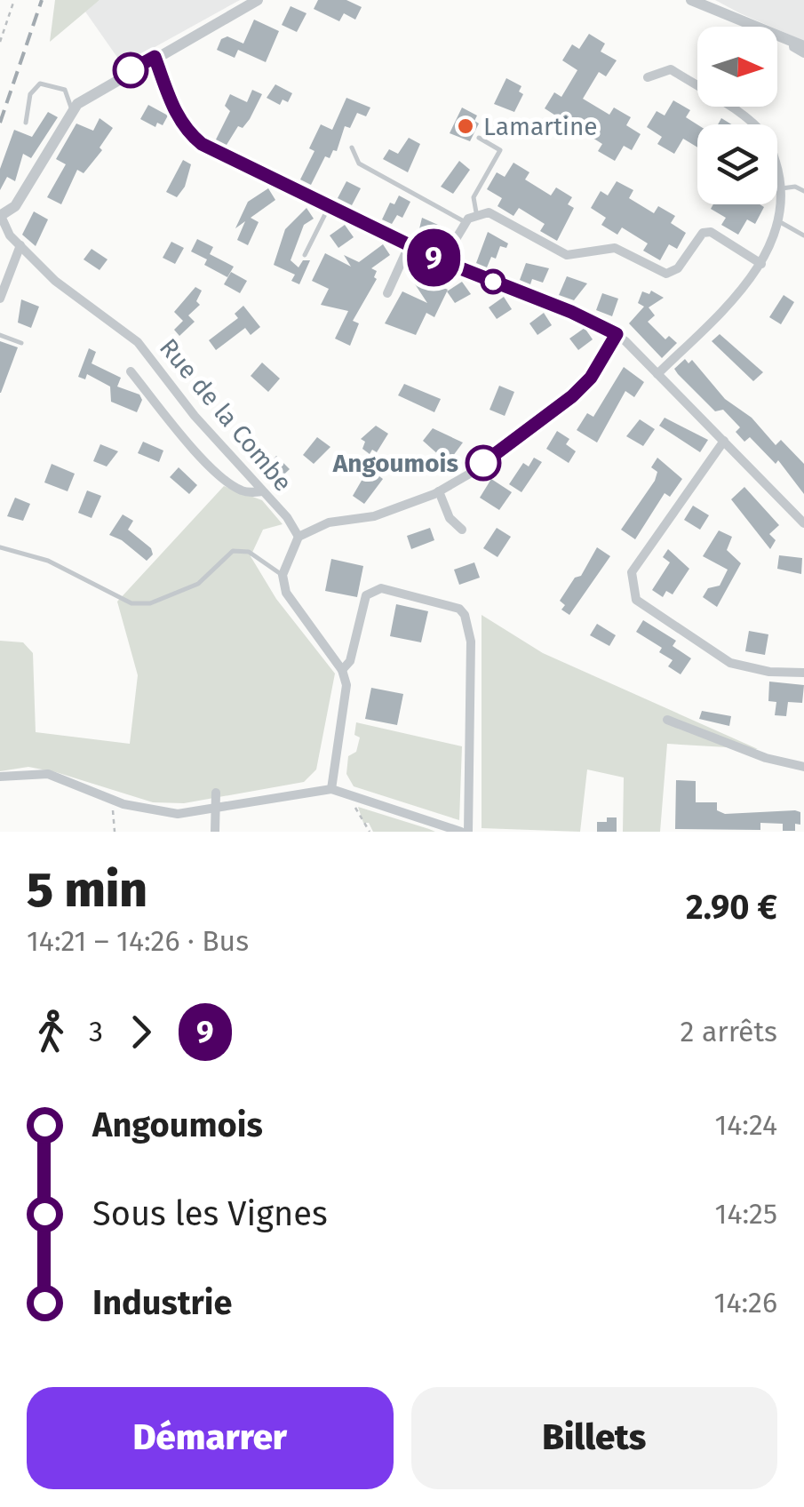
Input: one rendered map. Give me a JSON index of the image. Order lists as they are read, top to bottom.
{
  "streets": {
    "street": ["Rue de la Combe"]
  },
  "places": ["Lamartine", "Angoumois"],
  "lines": ["bus line 9"],
  "north": "right",
  "page": {
    "on_map": "9",
    "heading": ["5 min", "14:21 – 14:26 · Bus", "2.90 €"],
    "legs": ["3", "9", "2 arrêts"],
    "list": [
      {
        "name": "Angoumois",
        "value": "14:24"
      },
      {
        "name": "Sous les Vignes",
        "value": "14:25"
      },
      {
        "name": "Industrie",
        "value": "14:26"
      }
    ],
    "buttons": ["Démarrer", "Billets"]
  }
}
